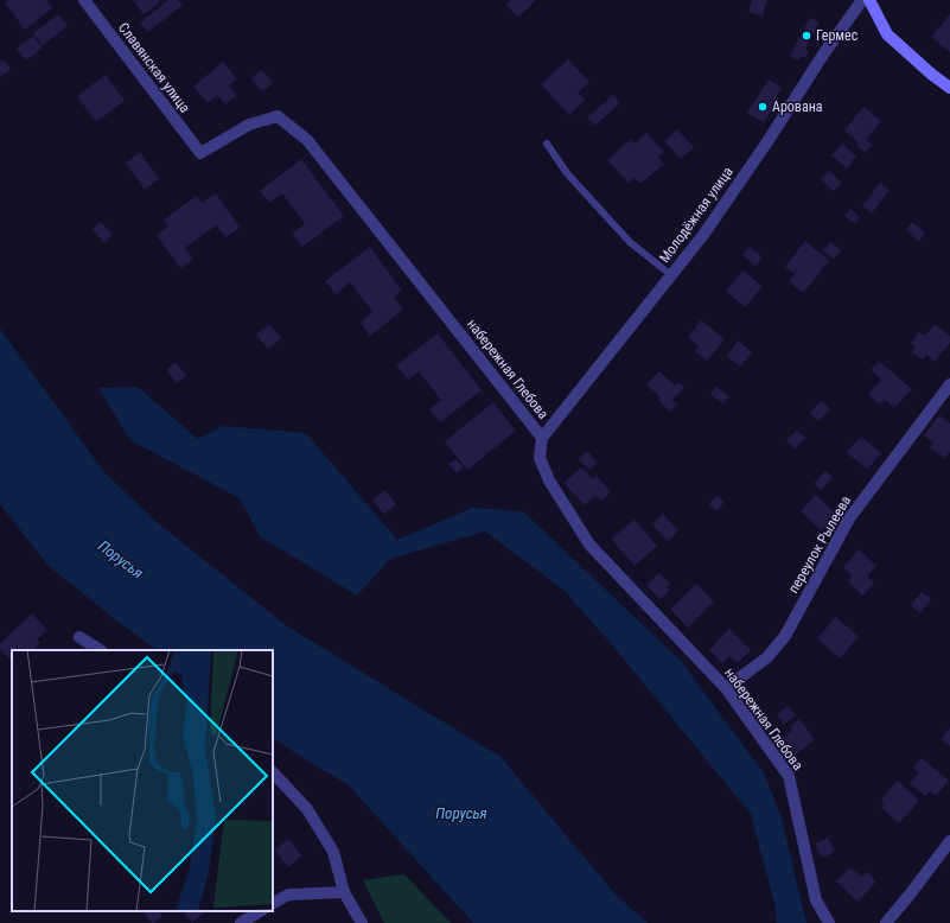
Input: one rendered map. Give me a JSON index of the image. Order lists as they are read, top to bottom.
{
  "streets": {
    "street": [
      "Славянская улица",
      "Молодёжная улица",
      "набережная Глебова",
      "переулок Рылеева"
    ]
  },
  "crossings": [
    ["Славянская улица", "набережная Глебова"],
    ["Молодёжная улица", "набережная Глебова"],
    ["набережная Глебова", "переулок Рылеева"]
  ],
  "water": ["Порусья"],
  "places": ["Гермес", "Арована"]
}
